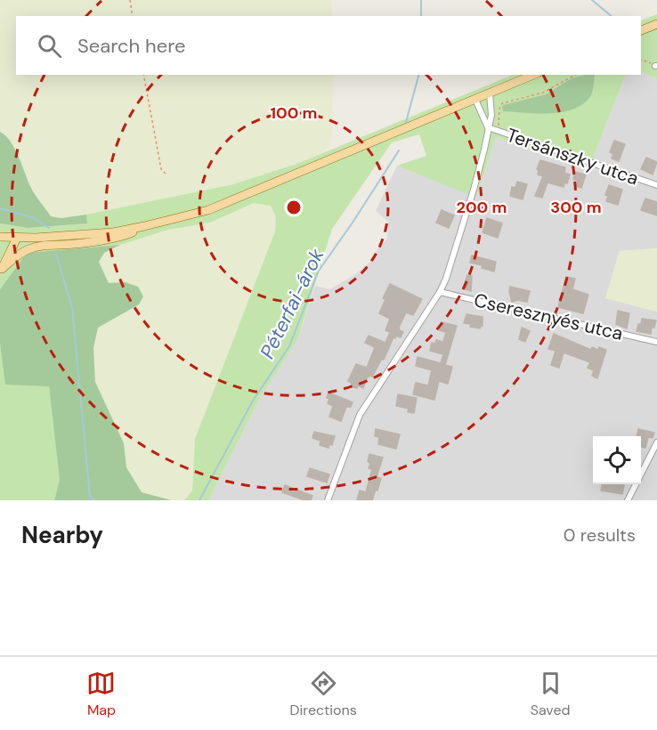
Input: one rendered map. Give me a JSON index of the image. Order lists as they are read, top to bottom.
{
  "streets": {
    "street": ["Tersánszky utca", "Cseresznyés utca"]
  },
  "water": ["Péterfai-árok"],
  "page": {
    "search": "Search here",
    "heading": ["Nearby", "0 results"],
    "nav": ["Map", "Directions", "Saved"]
  },
  "rings": ["100 m", "200 m", "300 m"]
}
